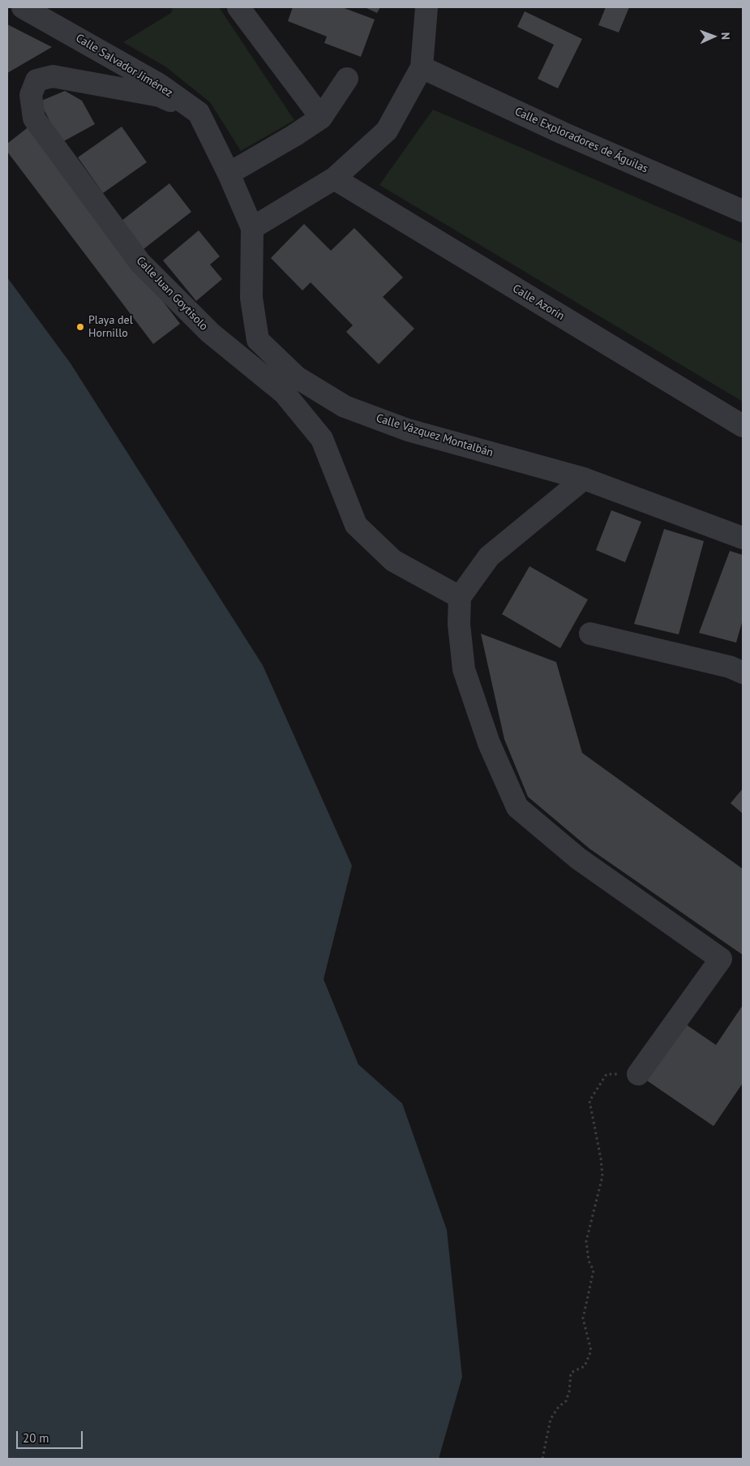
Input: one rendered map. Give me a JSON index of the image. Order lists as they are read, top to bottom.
{
  "streets": {
    "street": [
      "Calle Salvador Jiménez",
      "Calle Exploradores de Águilas",
      "Calle Juan Goytisolo",
      "Calle Azorín",
      "Calle Vázquez Montalbán"
    ]
  },
  "crossings": [
    ["Calle Salvador Jiménez", "Calle Juan Goytisolo"],
    ["Calle Salvador Jiménez", "Calle Vázquez Montalbán"]
  ],
  "places": ["Playa del Hornillo"],
  "scale_bar": "20 m",
  "north": "right"
}
